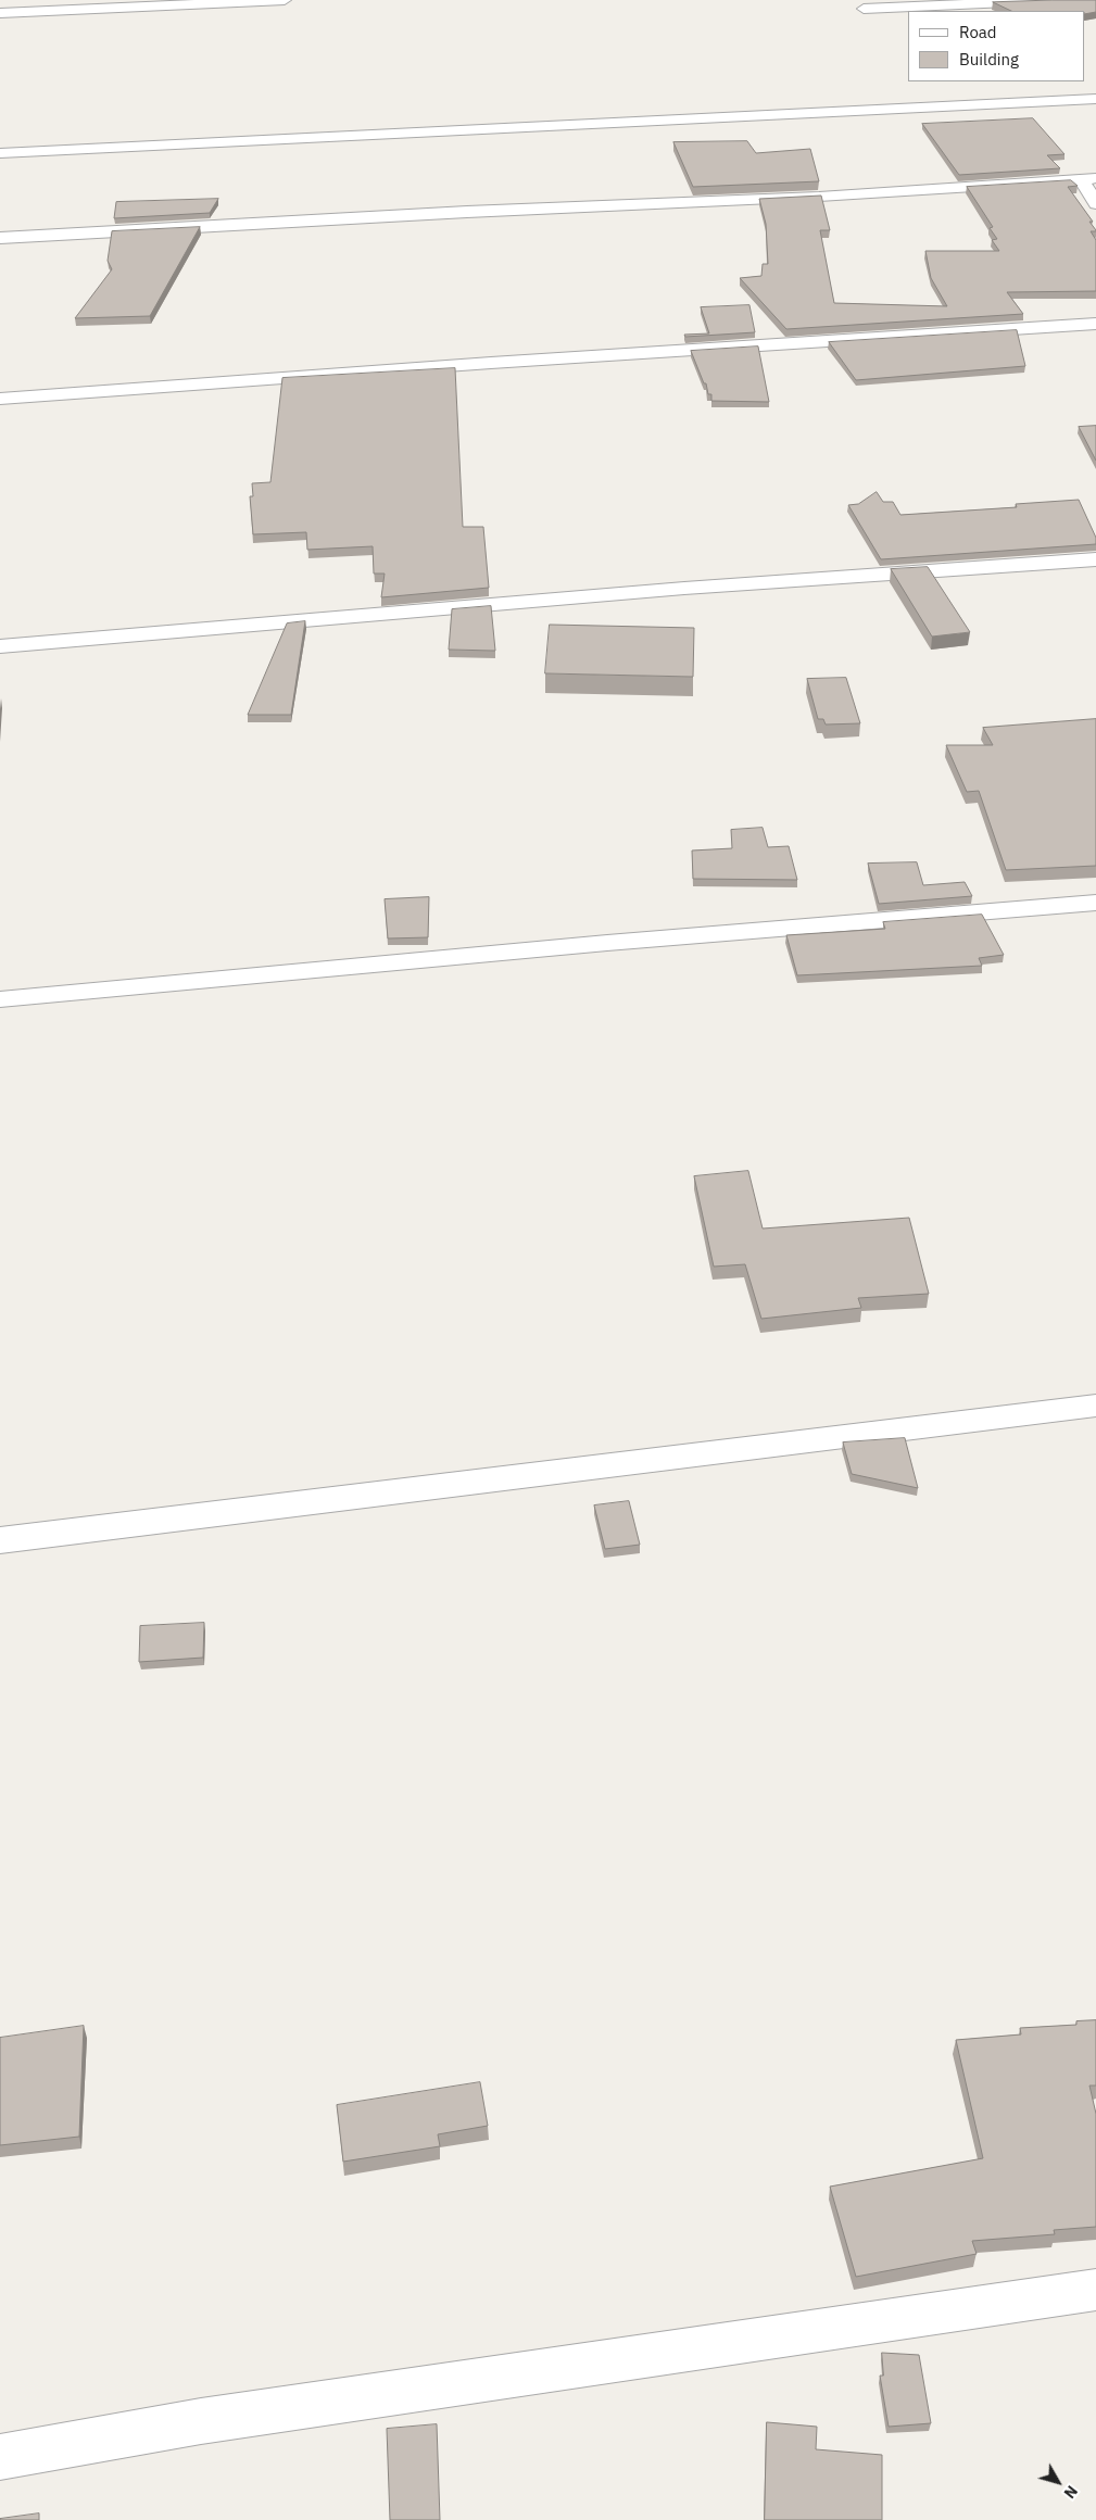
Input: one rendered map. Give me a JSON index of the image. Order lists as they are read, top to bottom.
{
  "legend": ["Road", "Building"],
  "north": "bottom right"
}
